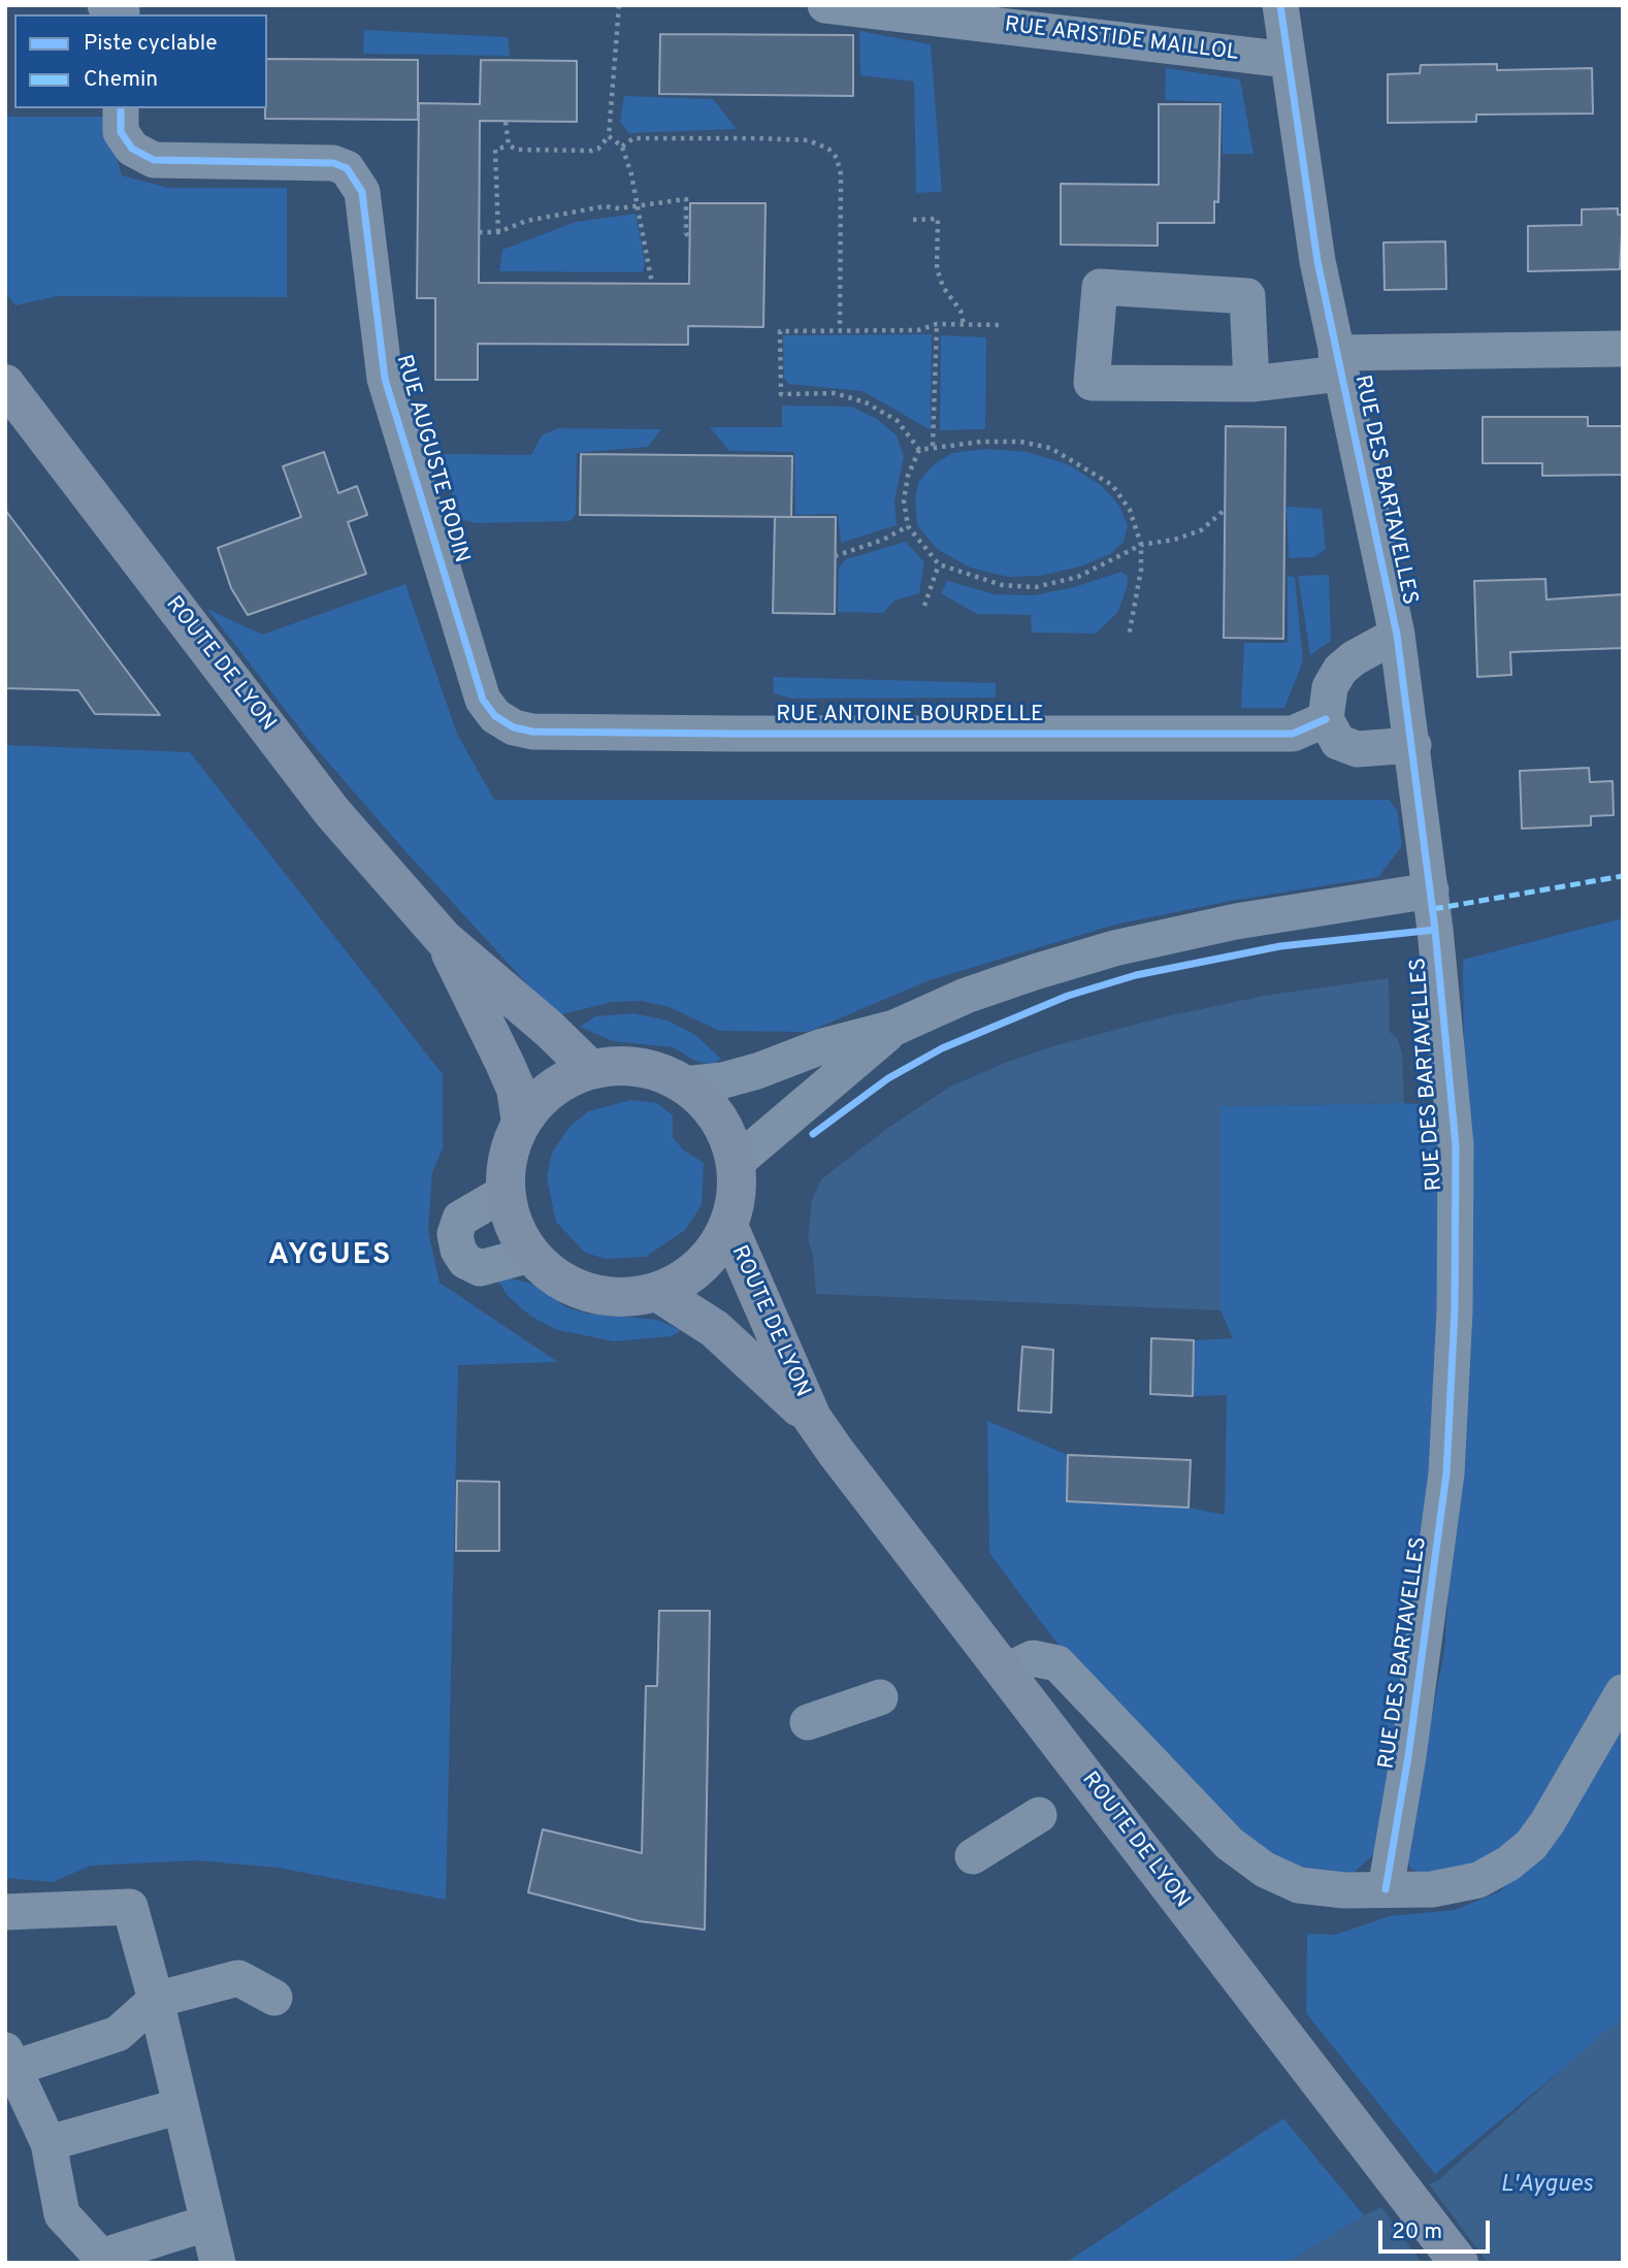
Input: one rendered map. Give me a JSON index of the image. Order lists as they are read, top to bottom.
{
  "streets": {
    "main road": ["ROUTE DE LYON"],
    "street": [
      "RUE ARISTIDE MAILLOL",
      "RUE AUGUSTE RODIN",
      "RUE DES BARTAVELLES",
      "RUE ANTOINE BOURDELLE"
    ]
  },
  "crossings": [
    ["RUE ARISTIDE MAILLOL", "RUE DES BARTAVELLES"],
    ["RUE AUGUSTE RODIN", "RUE ANTOINE BOURDELLE"]
  ],
  "districts": ["AYGUES"],
  "water": ["L'Aygues"],
  "legend": ["Piste cyclable", "Chemin"],
  "scale_bar": "20 m"
}
